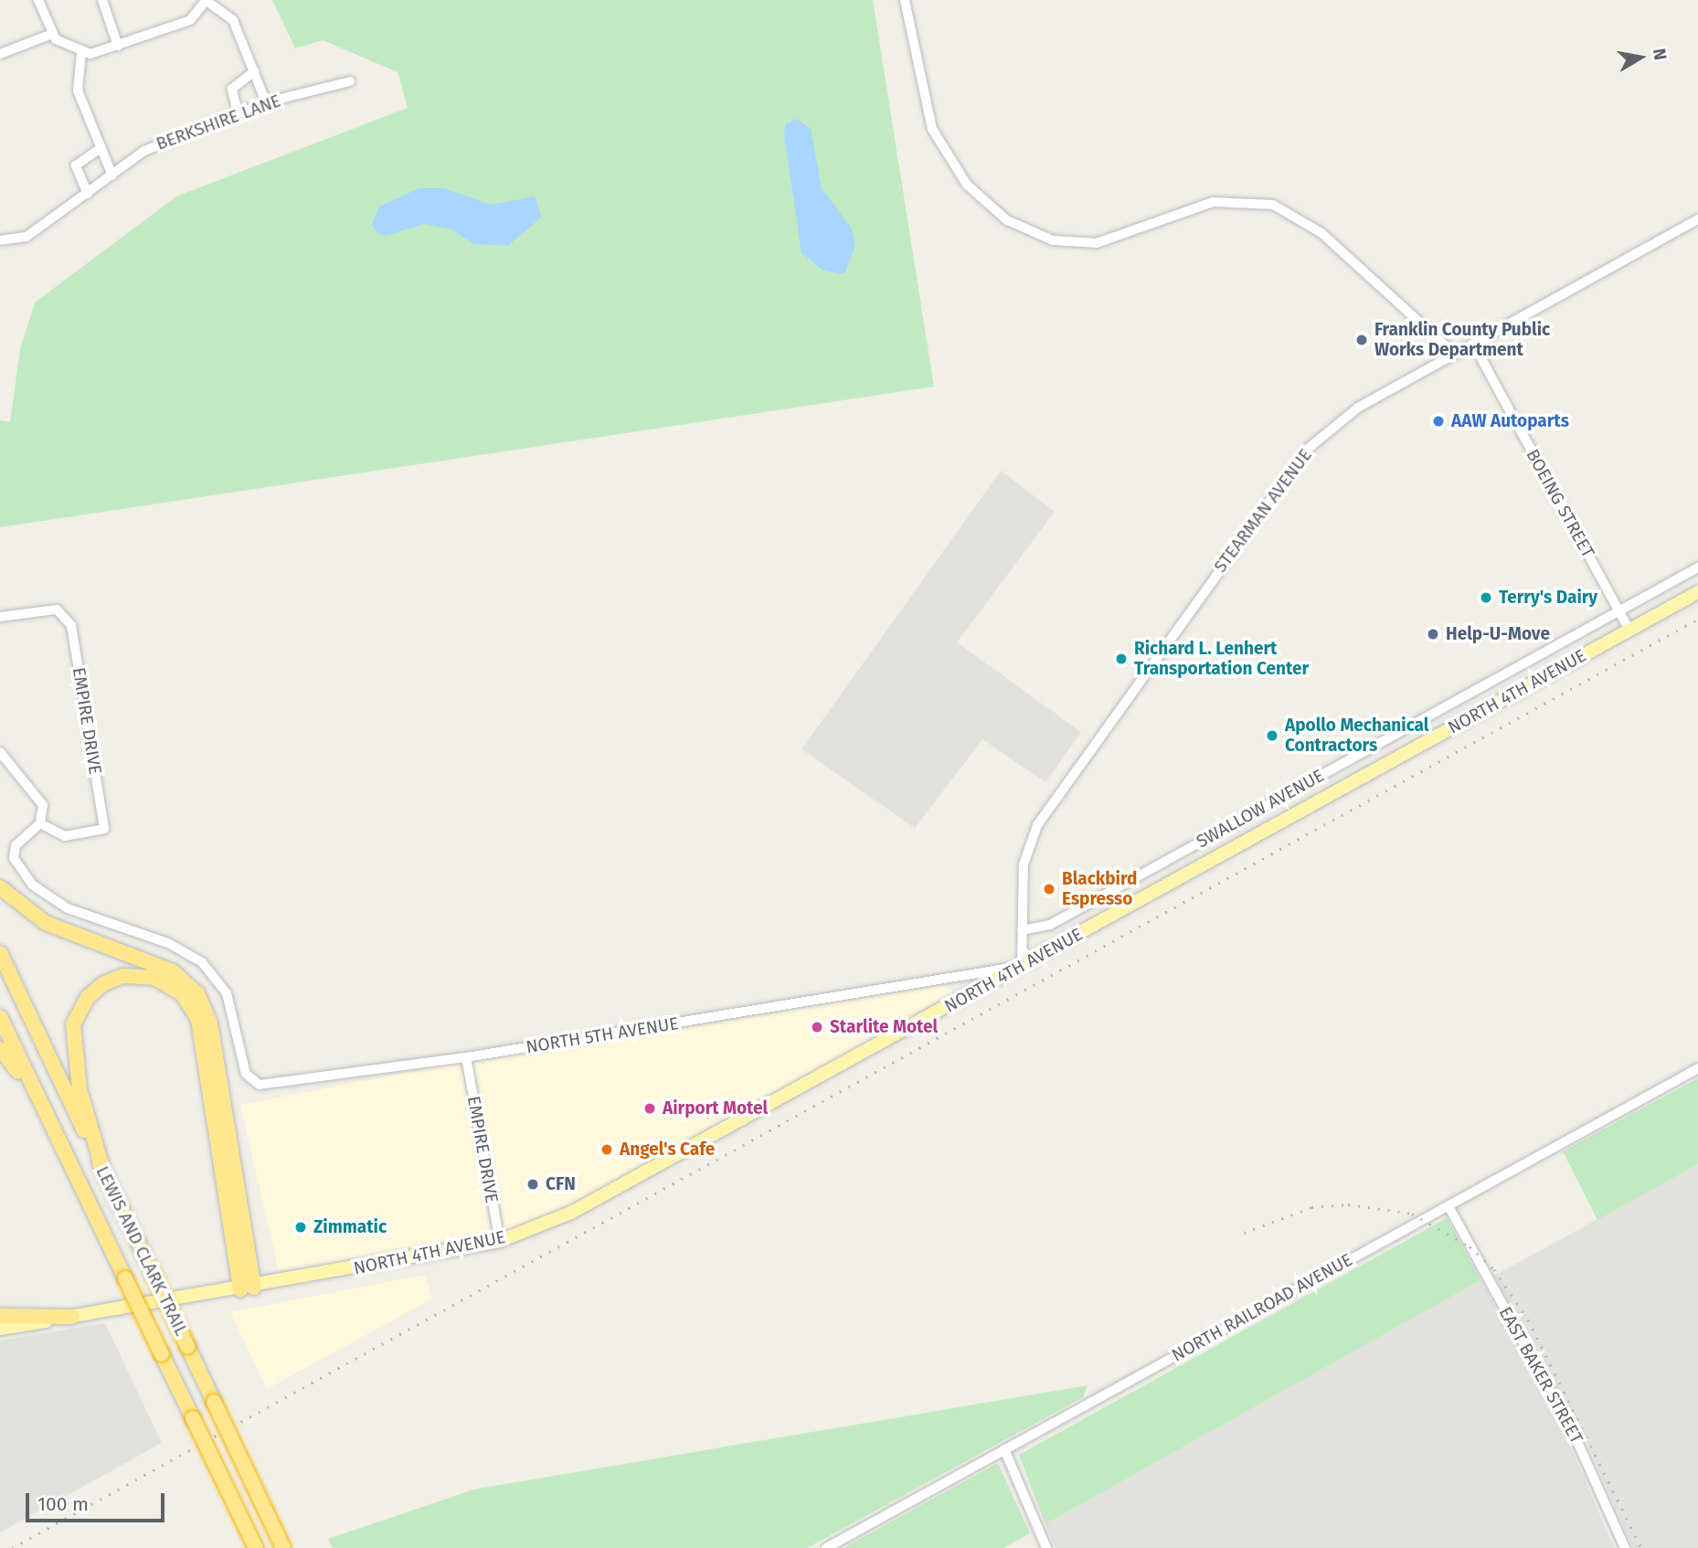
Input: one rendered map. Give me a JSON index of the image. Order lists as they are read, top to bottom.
{
  "streets": {
    "highway": ["LEWIS AND CLARK TRAIL"],
    "main road": ["NORTH 4TH AVENUE"],
    "street": [
      "BERKSHIRE LANE",
      "BOEING STREET",
      "STEARMAN AVENUE",
      "EMPIRE DRIVE",
      "SWALLOW AVENUE",
      "NORTH 5TH AVENUE",
      "NORTH RAILROAD AVENUE",
      "EAST BAKER STREET"
    ]
  },
  "crossings": [
    ["BOEING STREET", "STEARMAN AVENUE"],
    ["BOEING STREET", "NORTH 4TH AVENUE"],
    ["BOEING STREET", "SWALLOW AVENUE"],
    ["STEARMAN AVENUE", "NORTH 4TH AVENUE"],
    ["STEARMAN AVENUE", "SWALLOW AVENUE"],
    ["STEARMAN AVENUE", "NORTH 5TH AVENUE"],
    ["NORTH 4TH AVENUE", "EMPIRE DRIVE"],
    ["NORTH 4TH AVENUE", "NORTH 5TH AVENUE"],
    ["EMPIRE DRIVE", "NORTH 5TH AVENUE"],
    ["NORTH RAILROAD AVENUE", "EAST BAKER STREET"]
  ],
  "places": [
    "Franklin County Public Works Department",
    "AAW Autoparts",
    "Terry's Dairy",
    "Help-U-Move",
    "Richard L. Lenhert Transportation Center",
    "Apollo Mechanical Contractors",
    "Blackbird Espresso",
    "Starlite Motel",
    "Airport Motel",
    "Angel's Cafe",
    "CFN",
    "Zimmatic"
  ],
  "scale_bar": "100 m",
  "north": "right"
}
